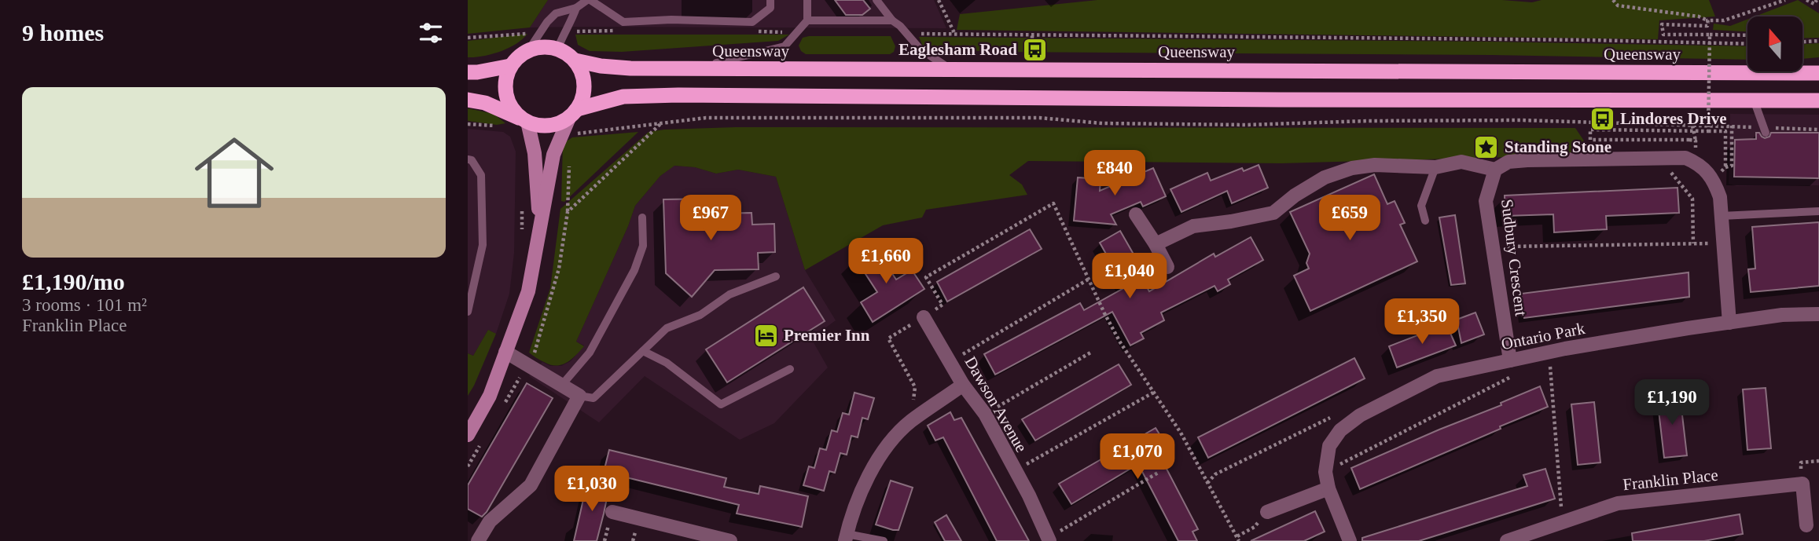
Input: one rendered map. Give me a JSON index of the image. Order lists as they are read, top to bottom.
{
  "streets": {
    "highway": ["Queensway"],
    "street": [
      "Sudbury Crescent",
      "Ontario Park",
      "Dawson Avenue",
      "Franklin Place"
    ]
  },
  "crossings": [
    ["Sudbury Crescent", "Ontario Park"]
  ],
  "places": {
    "bus stop": ["Eaglesham Road", "Lindores Drive"],
    "place": ["Standing Stone"],
    "hotel": ["Premier Inn"]
  },
  "north": "top",
  "page": {
    "heading": "9 homes",
    "list": [
      {
        "name": "£1,190/mo",
        "note": "3 rooms · 101 m² · Franklin Place"
      }
    ],
    "price": [
      "£840",
      "£967",
      "£659",
      "£1,660",
      "£1,040",
      "£1,350",
      "£1,190",
      "£1,070",
      "£1,030"
    ]
  }
}
